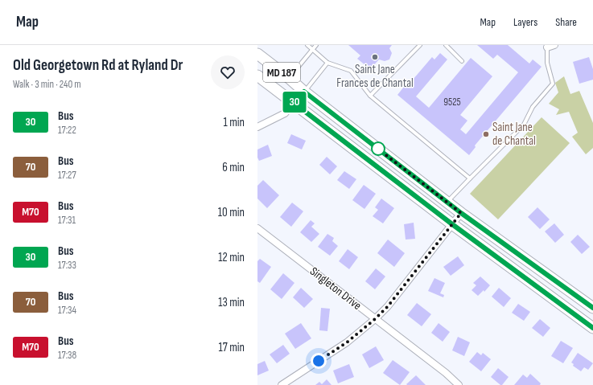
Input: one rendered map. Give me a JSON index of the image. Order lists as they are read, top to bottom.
{
  "streets": {
    "main road": ["MD 187"],
    "street": ["Singleton Drive"]
  },
  "places": ["Saint Jane Frances de Chantal", "Saint Jane de Chantal"],
  "lines": ["bus line 30"],
  "house_numbers": ["9525"],
  "page": {
    "header": "Map",
    "nav": ["Map", "Layers", "Share"],
    "heading": ["Old Georgetown Rd at Ryland Dr", "Walk · 3 min · 240 m"],
    "on_map": "30",
    "list": [
      {
        "mark": "30",
        "name": "Bus",
        "note": "17:22",
        "value": "1 min"
      },
      {
        "mark": "70",
        "name": "Bus",
        "note": "17:27",
        "value": "6 min"
      },
      {
        "mark": "M70",
        "name": "Bus",
        "note": "17:31",
        "value": "10 min"
      },
      {
        "mark": "30",
        "name": "Bus",
        "note": "17:33",
        "value": "12 min"
      },
      {
        "mark": "70",
        "name": "Bus",
        "note": "17:34",
        "value": "13 min"
      },
      {
        "mark": "M70",
        "name": "Bus",
        "note": "17:38",
        "value": "17 min"
      }
    ]
  }
}
